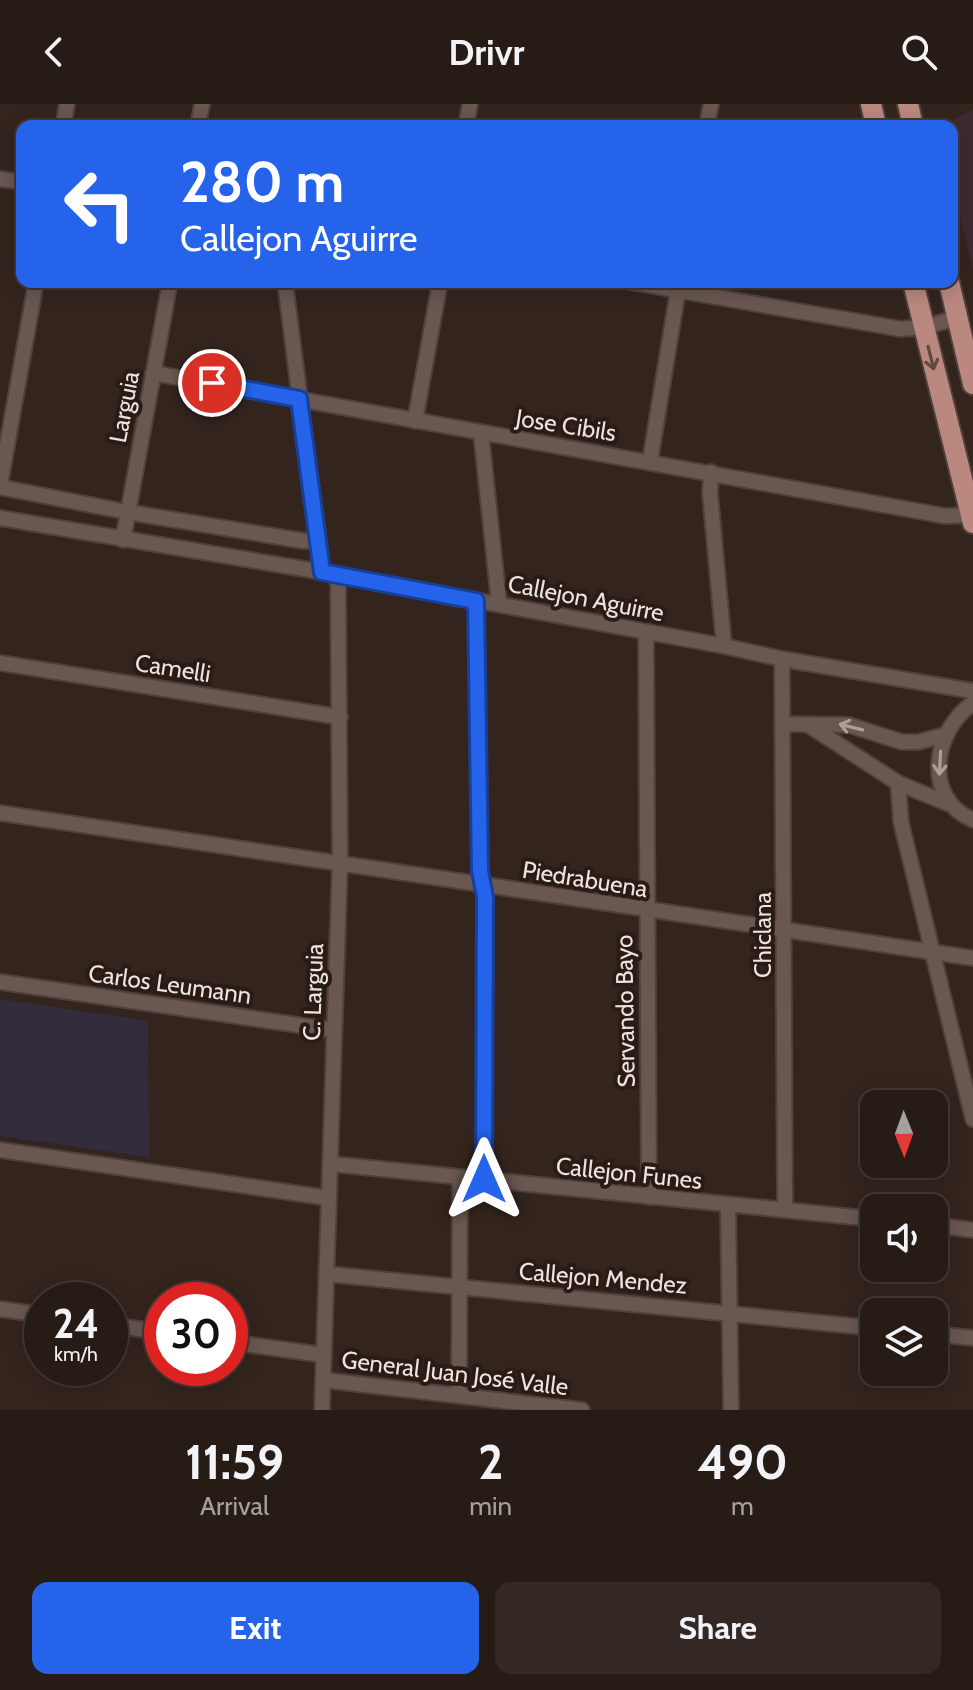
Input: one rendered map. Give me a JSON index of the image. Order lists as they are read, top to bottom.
{
  "streets": {
    "street": [
      "Larguia",
      "Jose Cibils",
      "Callejon Aguirre",
      "Camelli",
      "Piedrabuena",
      "Chiclana",
      "Carlos Leumann",
      "C. Larguia",
      "Servando Bayo",
      "Callejon Funes",
      "Callejon Mendez",
      "General Juan José Valle"
    ]
  },
  "crossings": [
    ["Larguia", "Jose Cibils"],
    ["Larguia", "Callejon Aguirre"],
    ["Callejon Aguirre", "Chiclana"],
    ["Callejon Aguirre", "C. Larguia"],
    ["Callejon Aguirre", "Servando Bayo"],
    ["Camelli", "C. Larguia"],
    ["Piedrabuena", "Chiclana"],
    ["Piedrabuena", "C. Larguia"],
    ["Piedrabuena", "Servando Bayo"],
    ["Chiclana", "Callejon Funes"],
    ["Carlos Leumann", "C. Larguia"],
    ["C. Larguia", "Callejon Funes"],
    ["C. Larguia", "Callejon Mendez"],
    ["C. Larguia", "General Juan José Valle"],
    ["Servando Bayo", "Callejon Funes"]
  ],
  "north": "bottom",
  "page": {
    "header": "Drivr",
    "turn": ["280 m", "Callejon Aguirre"],
    "speed": "24 km/h",
    "limit": "30",
    "eta": [
      "11:59",
      "Arrival",
      "2",
      "min",
      "490",
      "m"
    ],
    "buttons": ["Exit", "Share"]
  }
}
